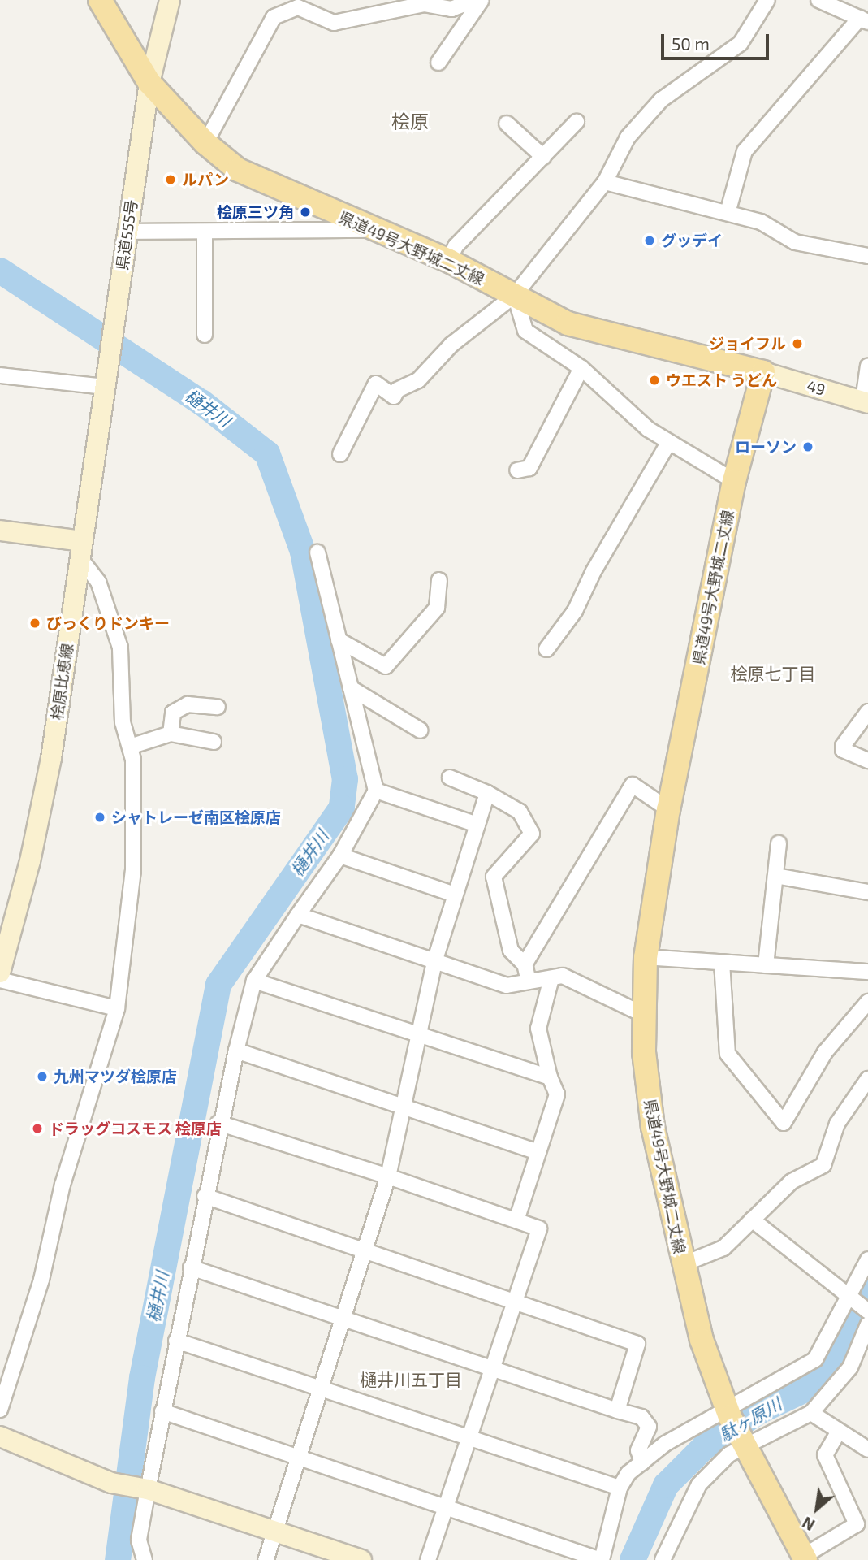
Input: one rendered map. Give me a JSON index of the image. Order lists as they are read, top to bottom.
{
  "streets": {
    "main road": [
      "県道555号",
      "県道49号大野城二丈線",
      "49",
      "桧原比恵線"
    ]
  },
  "crossings": [
    ["県道555号", "県道49号大野城二丈線"],
    ["県道555号", "桧原比恵線"],
    ["県道49号大野城二丈線", "49"]
  ],
  "districts": ["桧原", "桧原七丁目", "樋井川五丁目"],
  "water": ["樋井川", "駄ヶ原川"],
  "places": [
    "ルパン",
    "桧原三ツ角",
    "グッデイ",
    "ジョイフル",
    "ウエスト うどん",
    "ローソン",
    "びっくりドンキー",
    "シャトレーゼ南区桧原店",
    "九州マツダ桧原店",
    "ドラッグコスモス 桧原店"
  ],
  "scale_bar": "50 m",
  "north": "bottom left"
}
